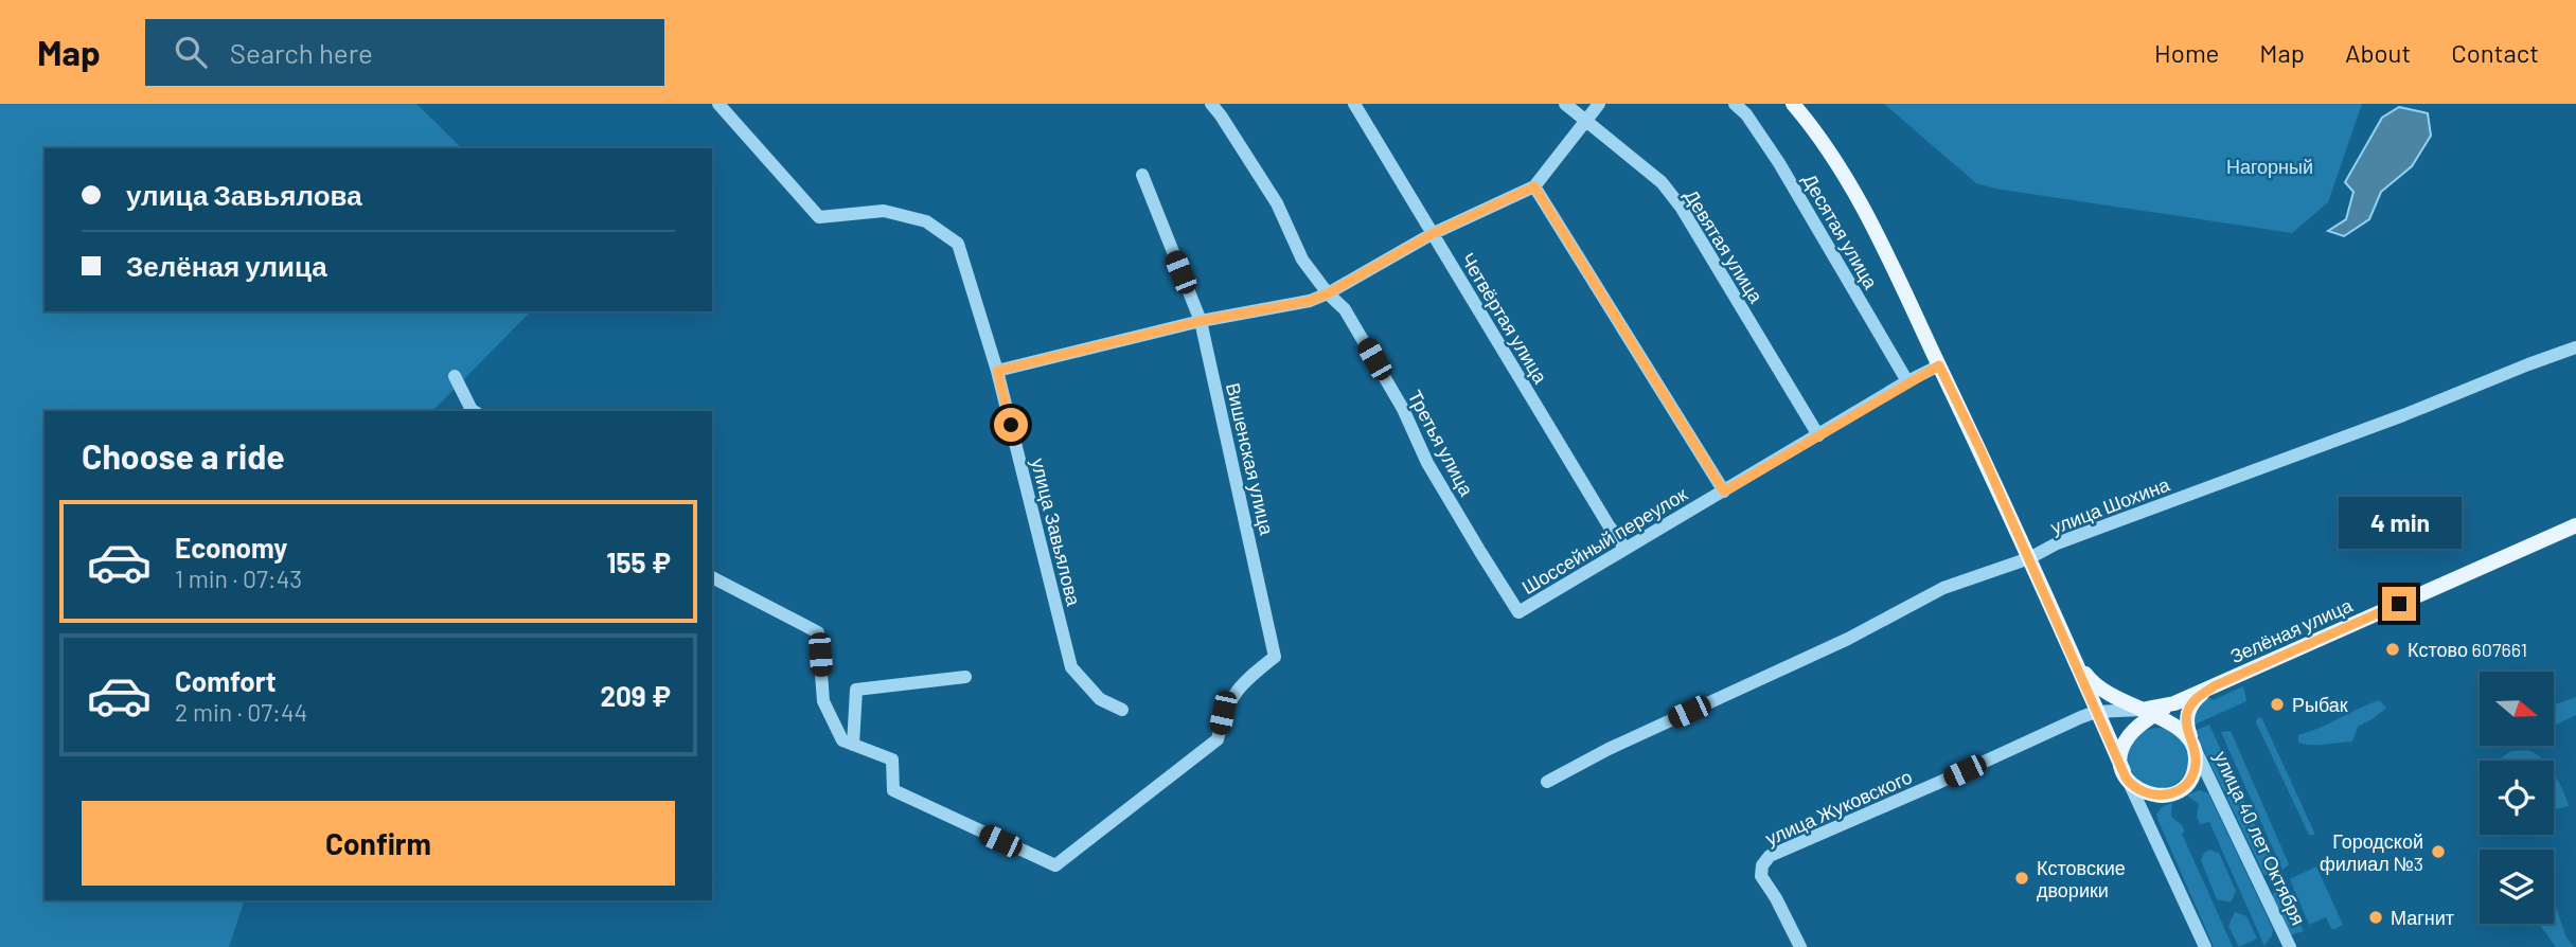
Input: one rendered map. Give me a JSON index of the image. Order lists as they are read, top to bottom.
{
  "streets": {
    "main road": ["Зелёная улица", "улица 40 лет Октября"],
    "street": [
      "Десятая улица",
      "Девятая улица",
      "Четвёртая улица",
      "Третья улица",
      "Вишенская улица",
      "улица Шохина",
      "улица Завьялова",
      "Шоссейный переулок",
      "улица Жуковского"
    ]
  },
  "crossings": [
    ["Десятая улица", "Шоссейный переулок"],
    ["Девятая улица", "Шоссейный переулок"],
    ["Четвёртая улица", "Шоссейный переулок"],
    ["Третья улица", "Шоссейный переулок"],
    ["Зелёная улица", "улица Жуковского"],
    ["Зелёная улица", "улица 40 лет Октября"],
    ["улица Жуковского", "улица 40 лет Октября"]
  ],
  "parks": ["Нагорный"],
  "places": [
    "Кстово 607661",
    "Рыбак",
    "Городской филиал №3",
    "Кстовские дворики",
    "Магнит"
  ],
  "north": "right",
  "page": {
    "header": "Map",
    "search": "Search here",
    "nav": [
      "Home",
      "Map",
      "About",
      "Contact"
    ],
    "banner": ["улица Завьялова", "Зелёная улица"],
    "heading": "Choose a ride",
    "bubble": "4 min",
    "list": [
      {
        "name": "Economy",
        "note": "1 min · 07:43",
        "value": "155 ₽"
      },
      {
        "name": "Comfort",
        "note": "2 min · 07:44",
        "value": "209 ₽"
      }
    ],
    "buttons": "Confirm"
  }
}
